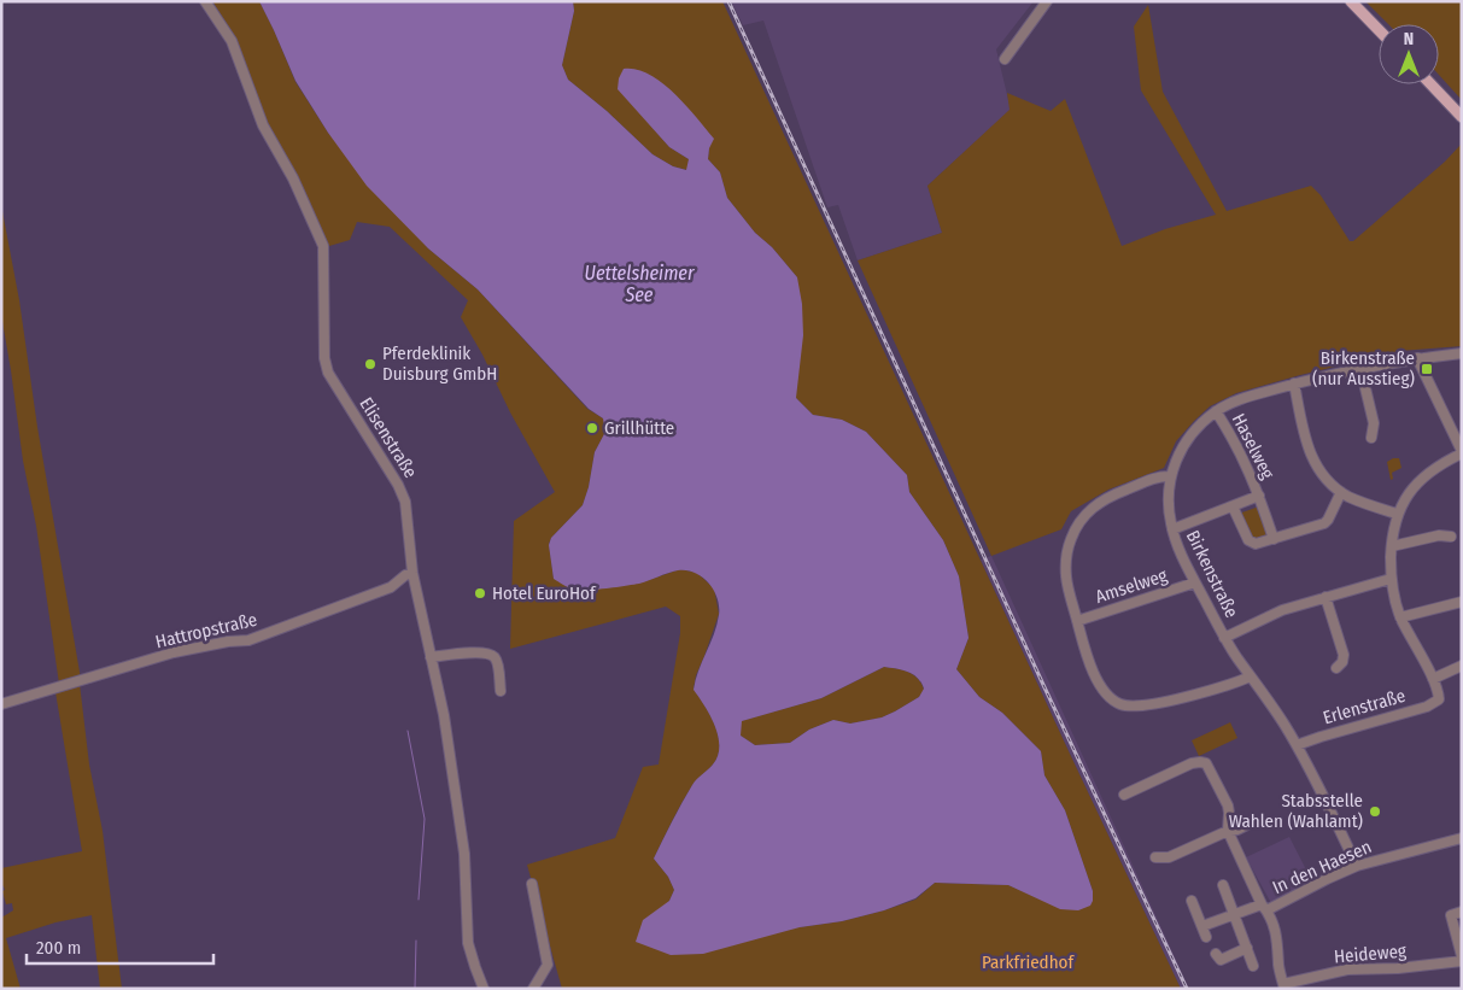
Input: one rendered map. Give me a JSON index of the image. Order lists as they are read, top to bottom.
{
  "streets": {
    "street": [
      "Elisenstraße",
      "Haselweg",
      "Birkenstraße",
      "Amselweg",
      "Hattropstraße",
      "Erlenstraße",
      "In den Haesen",
      "Heideweg"
    ]
  },
  "crossings": [
    ["Elisenstraße", "Hattropstraße"],
    ["Haselweg", "Birkenstraße"],
    ["Birkenstraße", "Amselweg"],
    ["Birkenstraße", "Erlenstraße"],
    ["Birkenstraße", "In den Haesen"]
  ],
  "water": ["Uettelsheimer See"],
  "parks": ["Parkfriedhof"],
  "places": {
    "other": [
      "Pferdeklinik Duisburg GmbH",
      "Grillhütte",
      "Hotel EuroHof",
      "Stabsstelle Wahlen (Wahlamt)"
    ],
    "transit": ["Birkenstraße (nur Ausstieg)"]
  },
  "scale_bar": "200 m",
  "north": "top"
}
